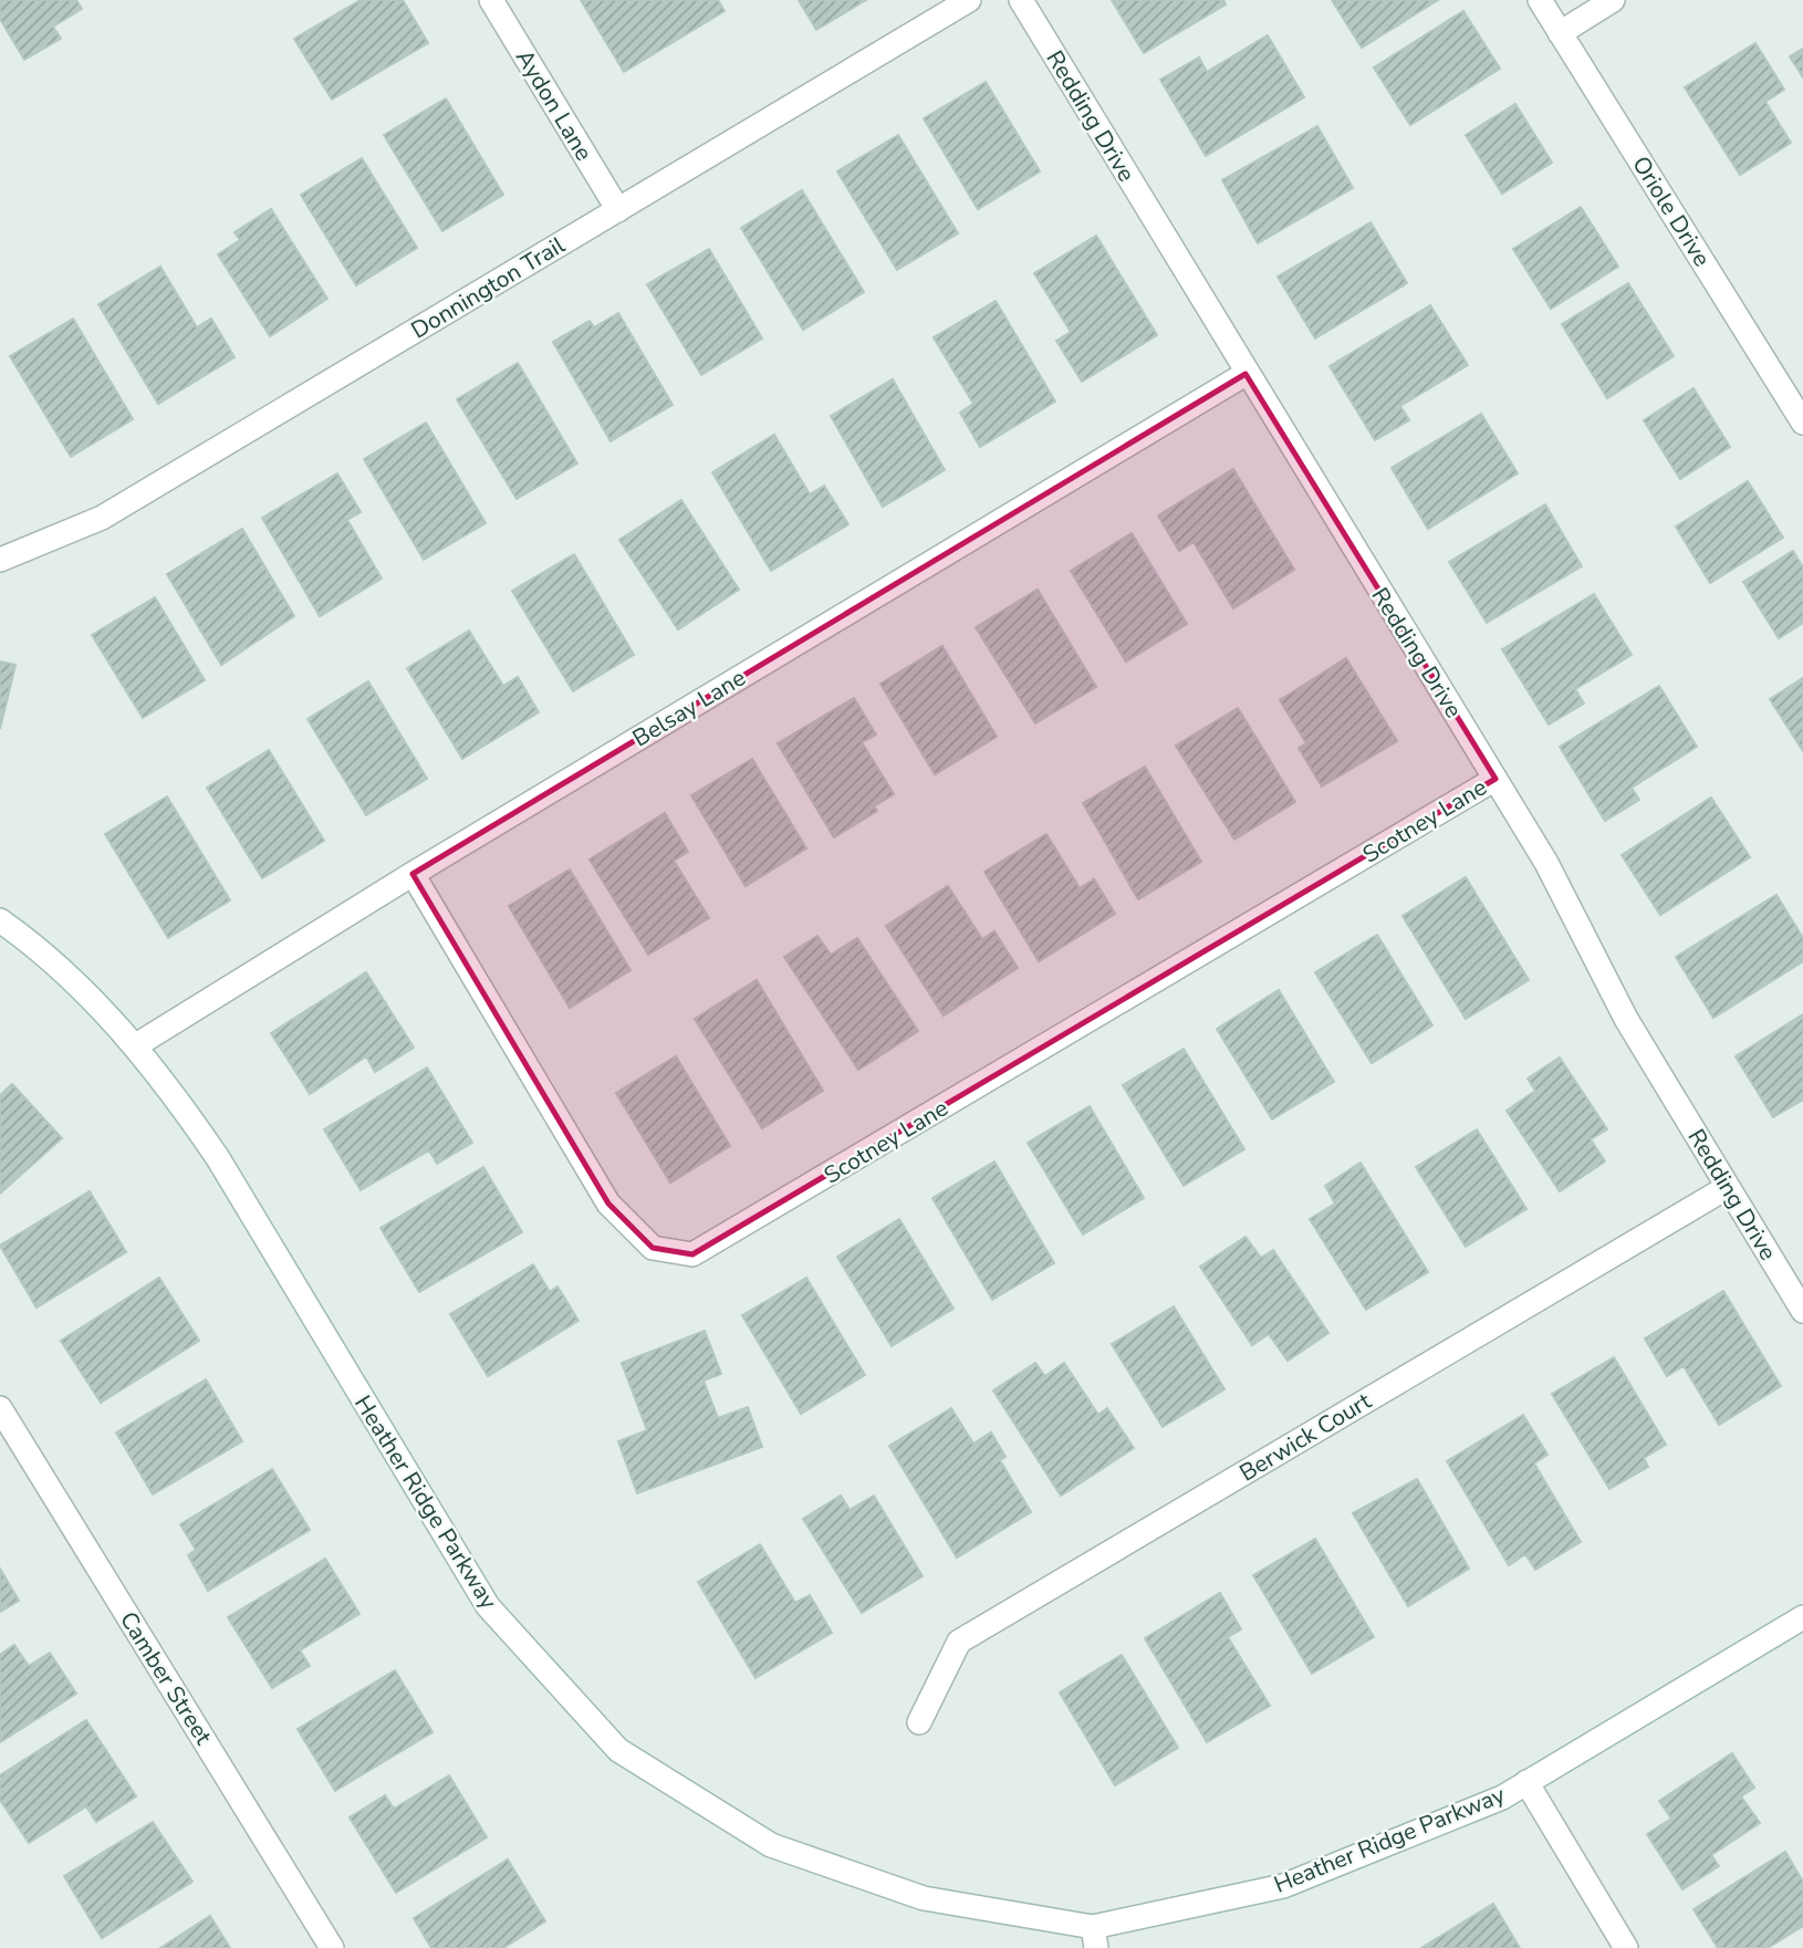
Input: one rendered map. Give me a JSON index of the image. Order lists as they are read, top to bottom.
{
  "streets": {
    "street": [
      "Aydon Lane",
      "Redding Drive",
      "Oriole Drive",
      "Donnington Trail",
      "Belsay Lane",
      "Scotney Lane",
      "Berwick Court",
      "Heather Ridge Parkway",
      "Camber Street"
    ]
  },
  "crossings": [
    ["Aydon Lane", "Donnington Trail"],
    ["Redding Drive", "Belsay Lane"],
    ["Redding Drive", "Scotney Lane"],
    ["Redding Drive", "Berwick Court"],
    ["Belsay Lane", "Scotney Lane"],
    ["Belsay Lane", "Heather Ridge Parkway"]
  ]
}
